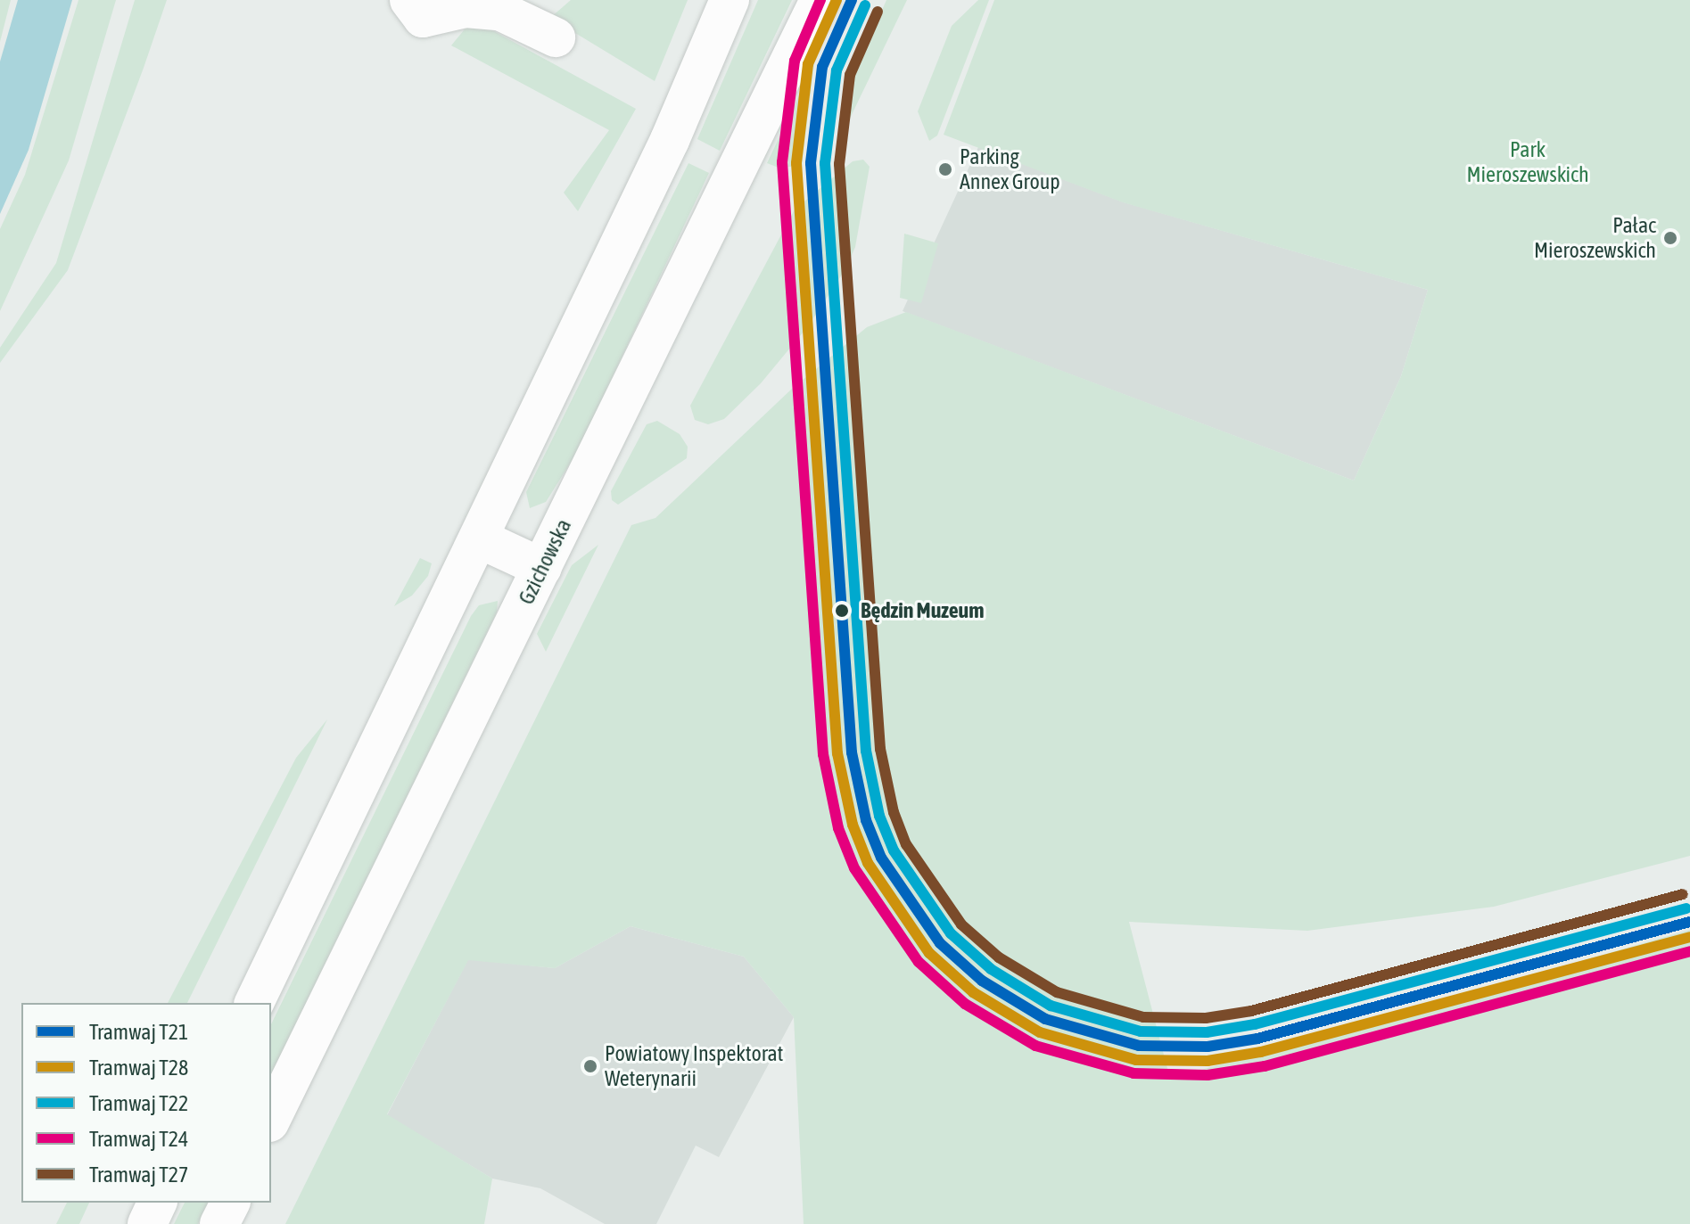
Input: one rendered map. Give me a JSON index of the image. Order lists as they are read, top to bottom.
{
  "streets": {
    "street": ["Gzichowska"]
  },
  "parks": ["Park Mieroszewskich"],
  "places": [
    "Parking Annex Group",
    "Pałac Mieroszewskich",
    "Będzin Muzeum",
    "Powiatowy Inspektorat Weterynarii"
  ],
  "lines": [
    "tram line T21",
    "tram line T28",
    "tram line T24",
    "tram line T22",
    "tram line T27"
  ],
  "legend": [
    "Tramwaj T21",
    "Tramwaj T28",
    "Tramwaj T22",
    "Tramwaj T24",
    "Tramwaj T27"
  ]
}
